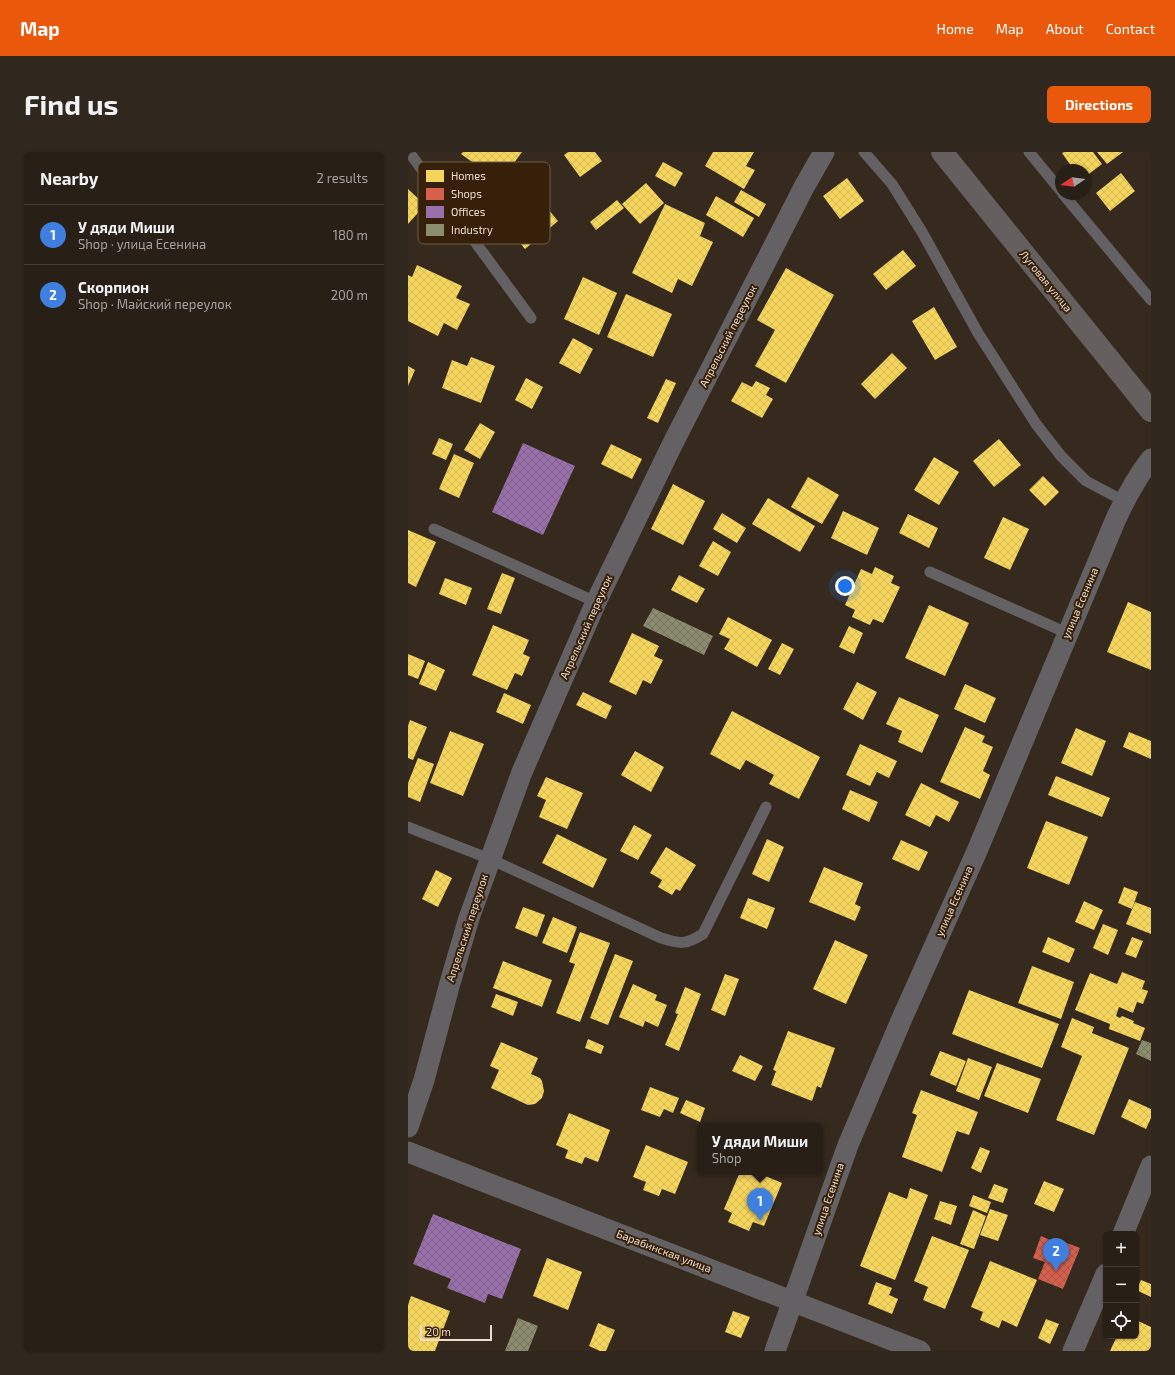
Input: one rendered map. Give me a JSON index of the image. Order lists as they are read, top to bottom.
{
  "streets": {
    "main road": ["Луговая улица"],
    "street": ["Апрельский переулок", "улица Есенина", "Барабинская улица"]
  },
  "crossings": [
    ["улица Есенина", "Барабинская улица"]
  ],
  "legend": [
    "Homes",
    "Shops",
    "Offices",
    "Industry"
  ],
  "scale_bar": "20 m",
  "north": "left",
  "page": {
    "header": "Map",
    "nav": [
      "Home",
      "Map",
      "About",
      "Contact"
    ],
    "buttons": "Directions",
    "title": "Find us",
    "heading": ["Nearby", "2 results"],
    "list": [
      {
        "mark": "1",
        "name": "У дяди Миши",
        "note": "Shop · улица Есенина",
        "value": "180 m"
      },
      {
        "mark": "2",
        "name": "Скорпион",
        "note": "Shop · Майский переулок",
        "value": "200 m"
      }
    ],
    "popup": ["У дяди Миши", "Shop"],
    "pins": ["1", "2"],
    "map_buttons": ["+", "−"],
    "scale": "20 m"
  }
}
